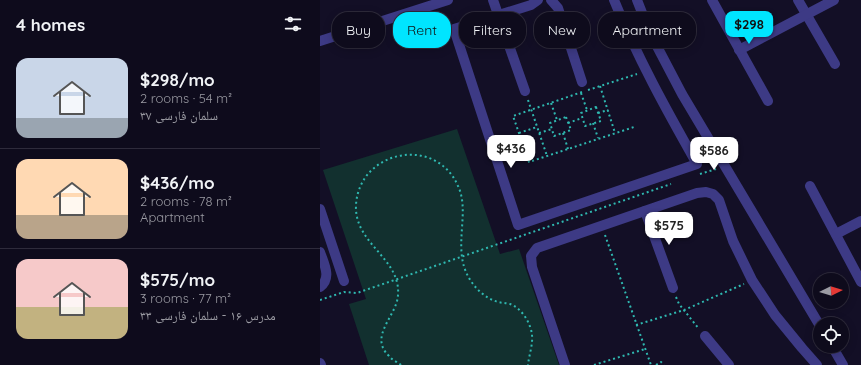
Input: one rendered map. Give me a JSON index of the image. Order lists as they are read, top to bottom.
{
  "north": "right",
  "page": {
    "heading": "4 homes",
    "price": [
      "$298",
      "$436",
      "$586",
      "$575"
    ],
    "chip": [
      "Buy",
      "Rent",
      "Filters",
      "New",
      "Apartment"
    ],
    "list": [
      {
        "name": "$298/mo",
        "note": "2 rooms · 54 m² · سلمان فارسی ۳۷"
      },
      {
        "name": "$436/mo",
        "note": "2 rooms · 78 m² · Apartment"
      },
      {
        "name": "$575/mo",
        "note": "3 rooms · 77 m² · مدرس ۱۶ - سلمان فارسی ۳۳"
      }
    ]
  }
}
